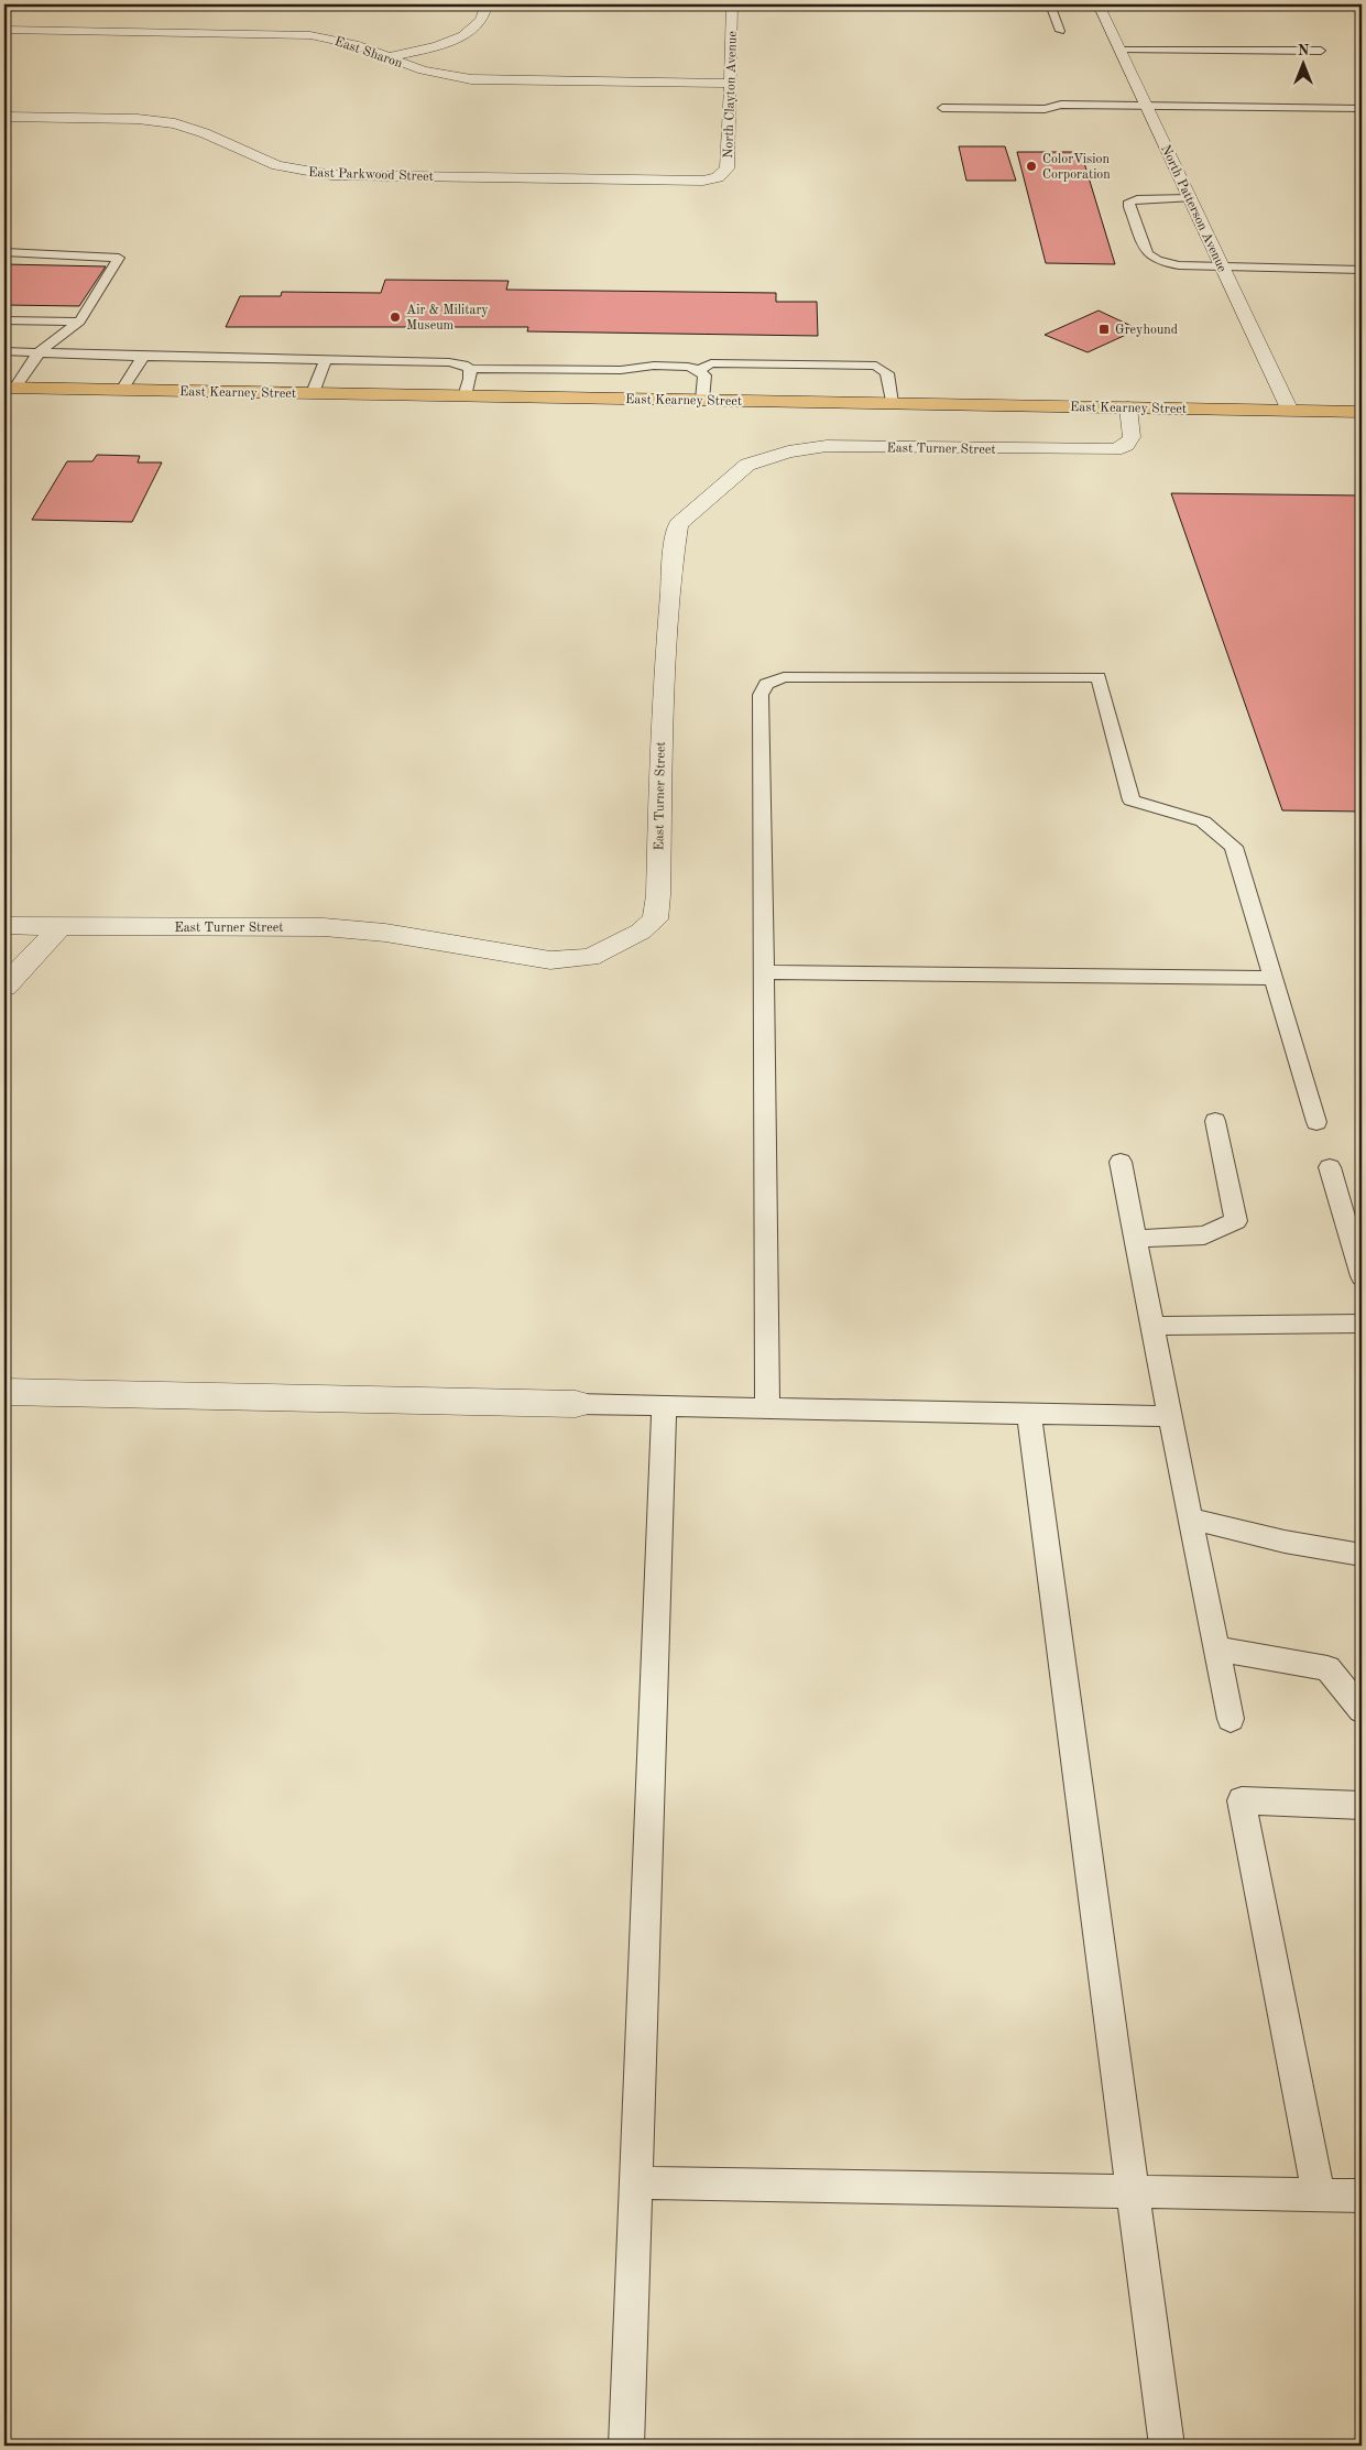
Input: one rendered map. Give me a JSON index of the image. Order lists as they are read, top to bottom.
{
  "streets": {
    "main road": ["East Kearney Street"],
    "street": [
      "East Sharon",
      "North Clayton Avenue",
      "East Parkwood Street",
      "North Patterson Avenue",
      "East Turner Street"
    ]
  },
  "crossings": [
    ["East Sharon", "North Clayton Avenue"],
    ["North Clayton Avenue", "East Parkwood Street"],
    ["North Patterson Avenue", "East Kearney Street"],
    ["East Kearney Street", "East Turner Street"]
  ],
  "places": {
    "other": ["ColorVision Corporation", "Air & Military Museum"],
    "transit": ["Greyhound"]
  },
  "north": "top"
}
